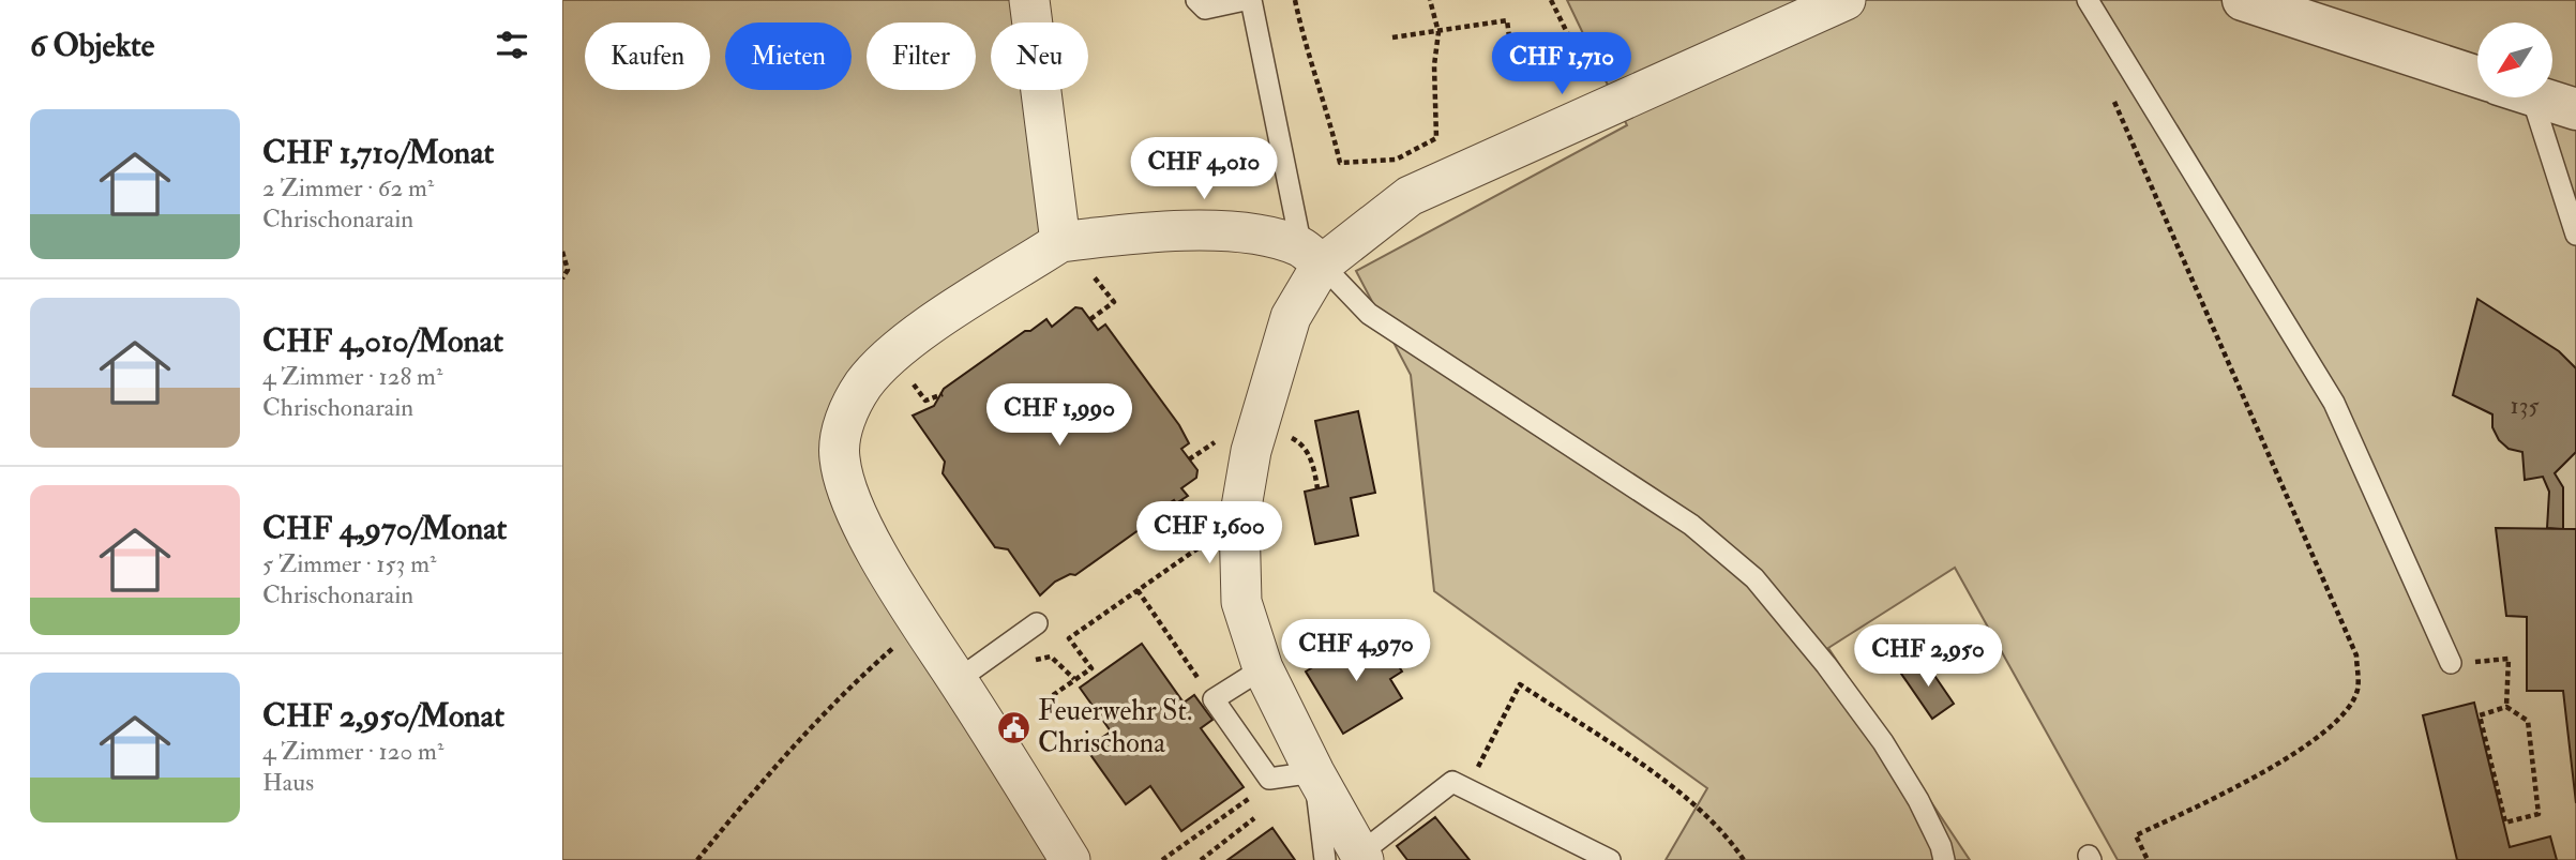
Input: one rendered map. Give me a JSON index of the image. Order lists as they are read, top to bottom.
{
  "places": {
    "public building": ["Feuerwehr St. Chrischona"]
  },
  "house_numbers": ["135"],
  "north": "bottom left",
  "page": {
    "heading": "6 Objekte",
    "chip": [
      "Kaufen",
      "Mieten",
      "Filter",
      "Neu"
    ],
    "price": [
      "CHF 1,710",
      "CHF 4,010",
      "CHF 1,990",
      "CHF 1,600",
      "CHF 4,970",
      "CHF 2,950"
    ],
    "list": [
      {
        "name": "CHF 1,710/Monat",
        "note": "2 Zimmer · 62 m² · Chrischonarain"
      },
      {
        "name": "CHF 4,010/Monat",
        "note": "4 Zimmer · 128 m² · Chrischonarain"
      },
      {
        "name": "CHF 4,970/Monat",
        "note": "5 Zimmer · 153 m² · Chrischonarain"
      },
      {
        "name": "CHF 2,950/Monat",
        "note": "4 Zimmer · 120 m² · Haus"
      }
    ]
  }
}
